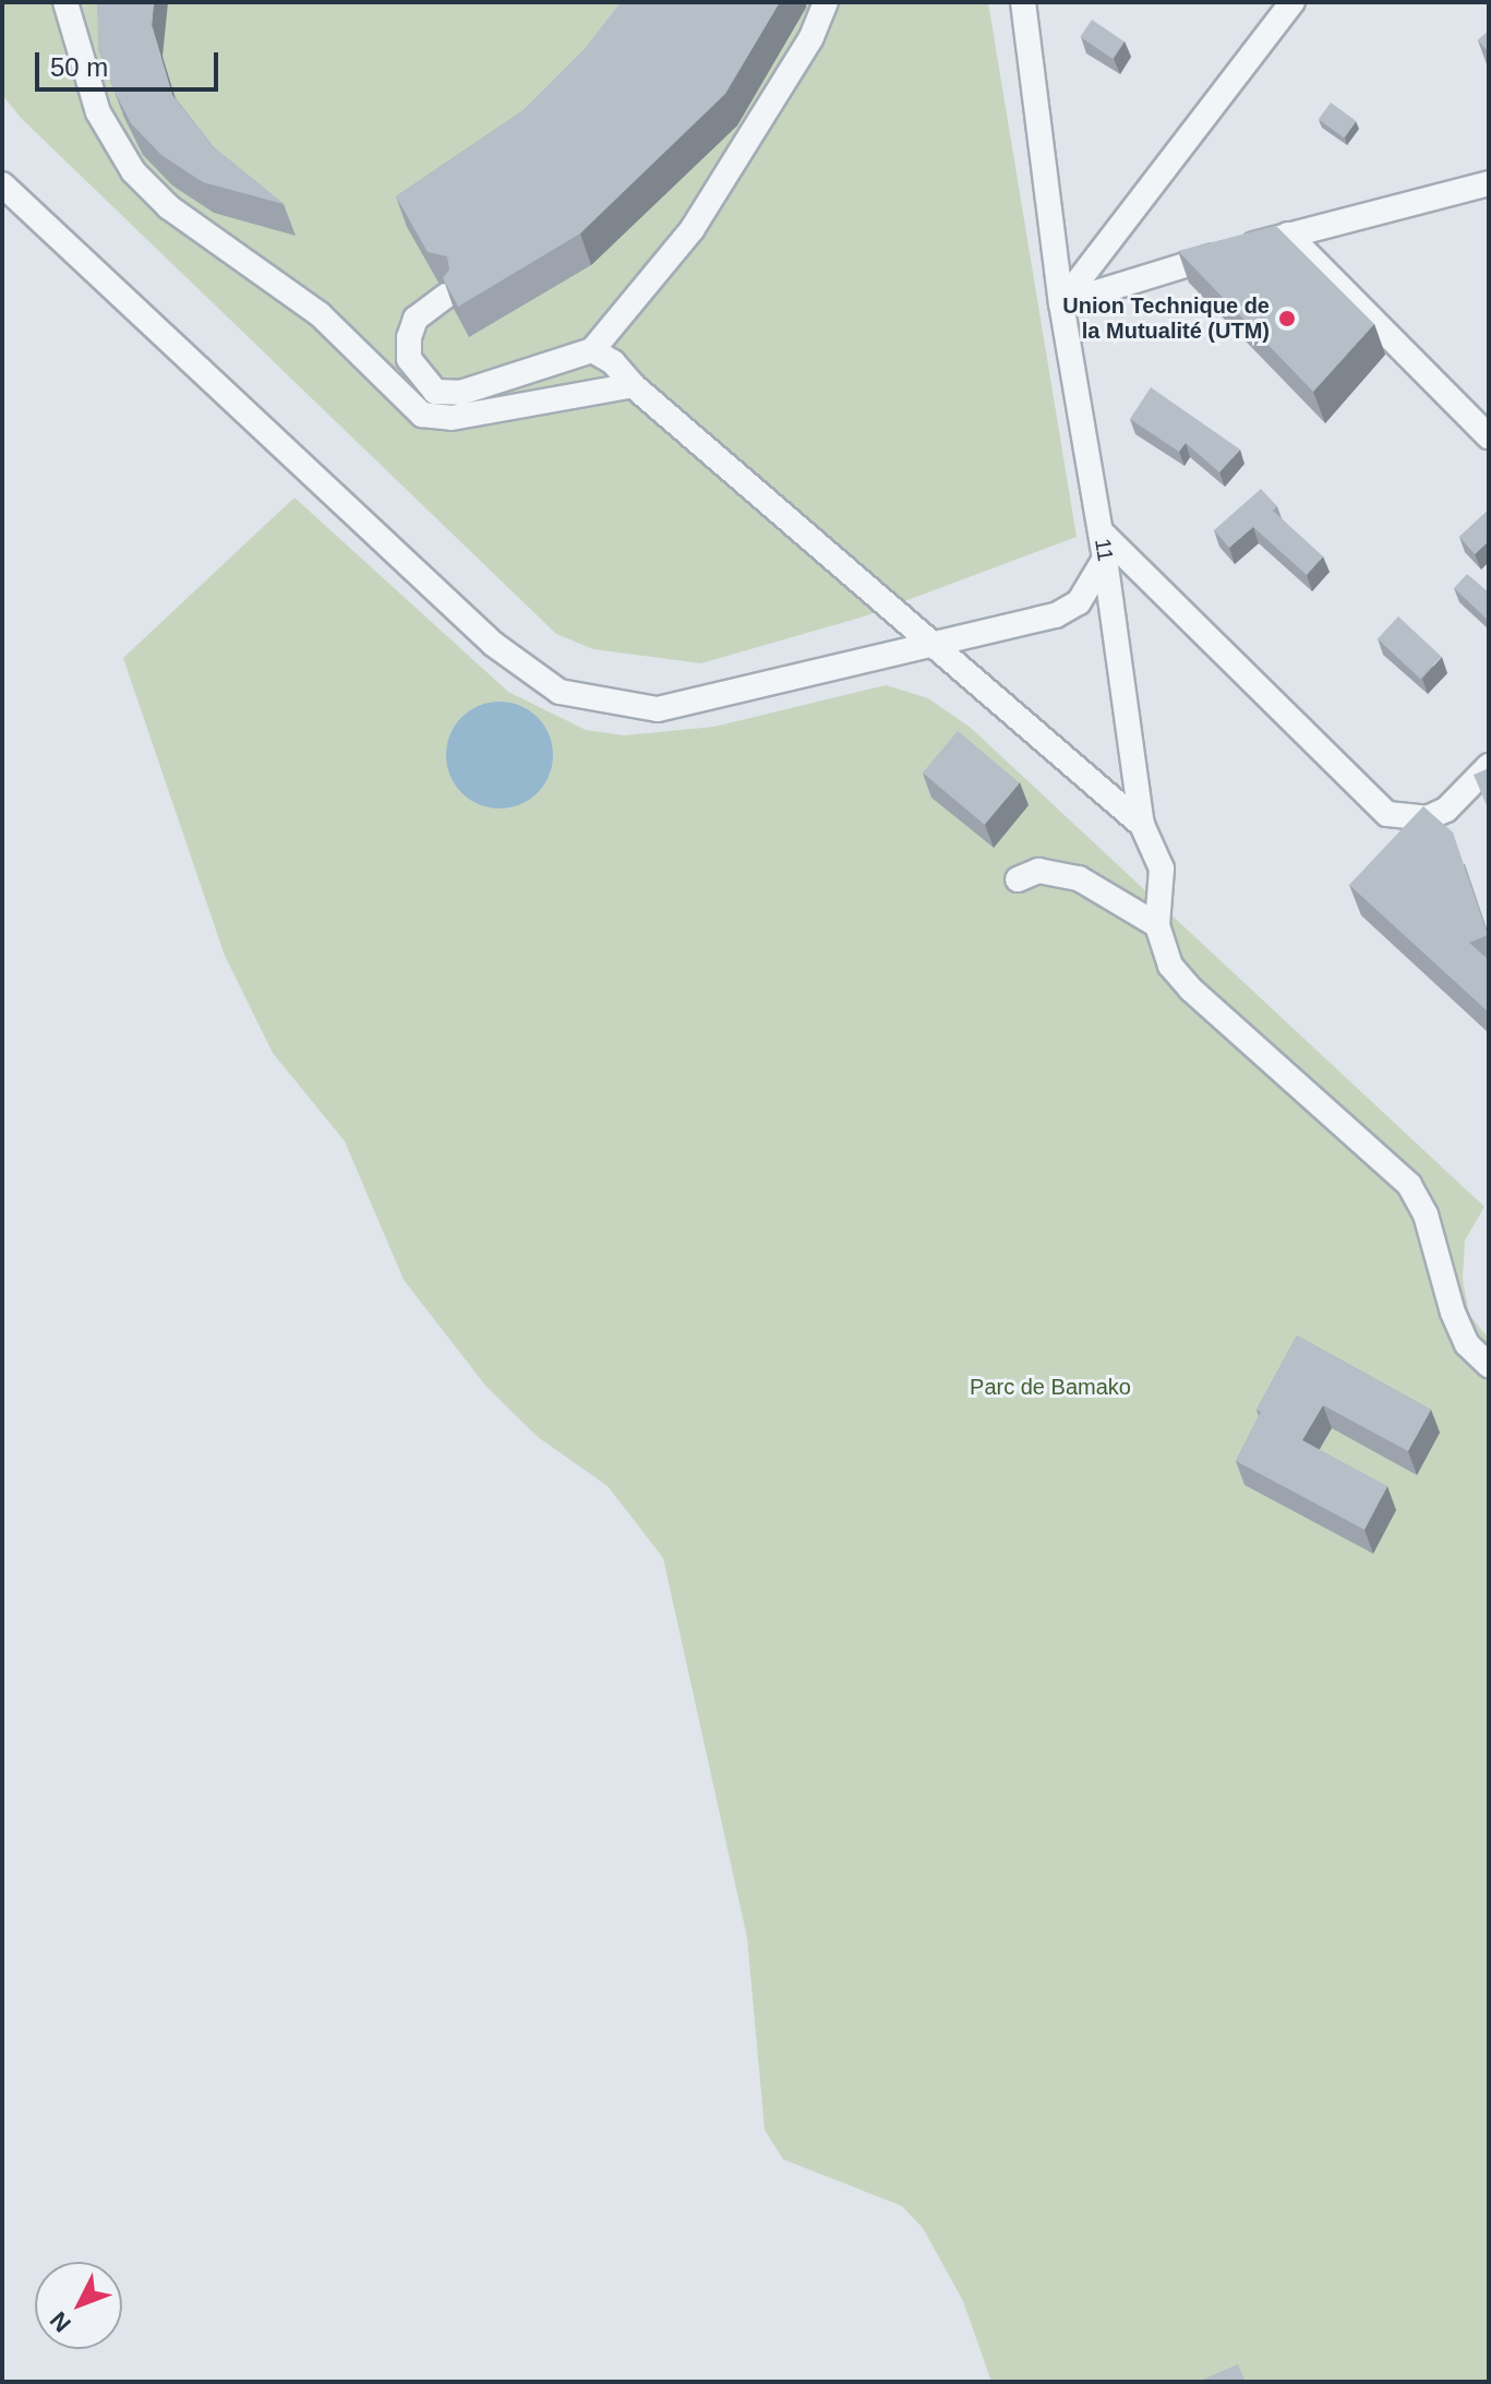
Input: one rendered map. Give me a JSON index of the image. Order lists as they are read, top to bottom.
{
  "streets": {
    "street": ["11"]
  },
  "parks": ["Parc de Bamako"],
  "places": ["Union Technique de la Mutualité (UTM)"],
  "scale_bar": "50 m",
  "north": "bottom left"
}
